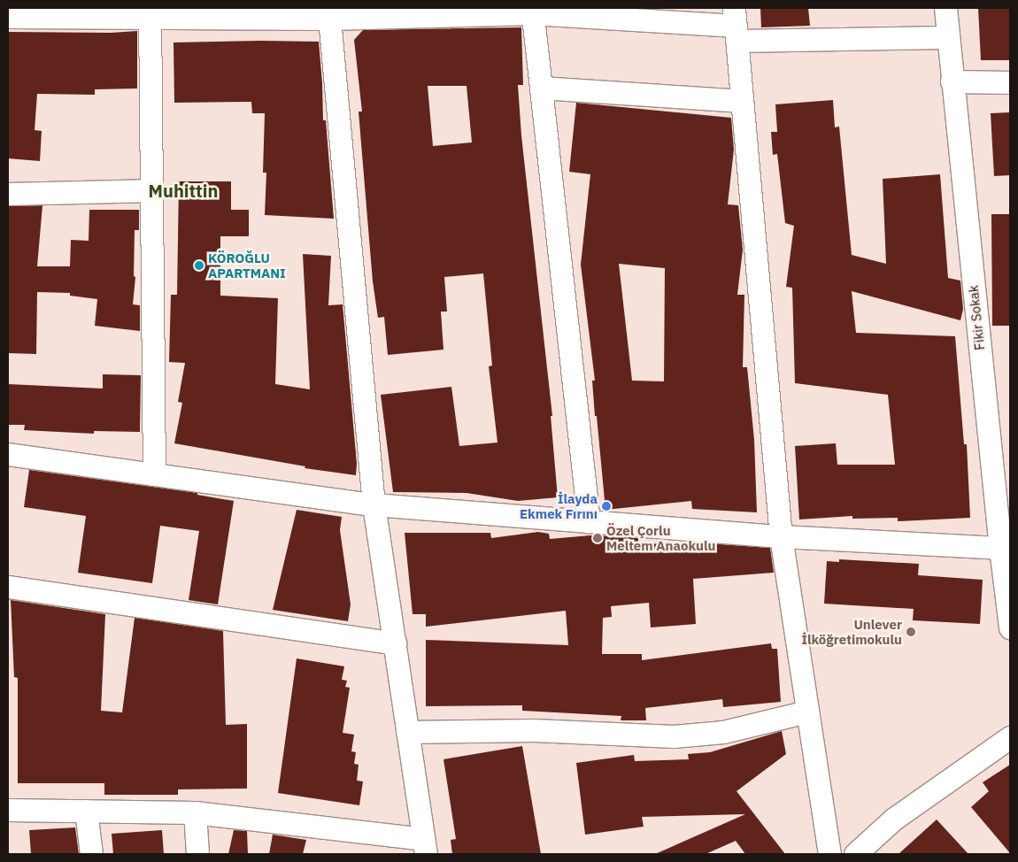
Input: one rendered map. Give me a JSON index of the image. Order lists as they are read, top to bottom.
{
  "streets": {
    "street": ["Fikir Sokak"]
  },
  "districts": ["Muhittin"],
  "places": [
    "KÖROĞLU APARTMANI",
    "İlayda Ekmek Fırını",
    "Özel Çorlu Meltem Anaokulu",
    "Unlever İlköğretimokulu"
  ]
}
